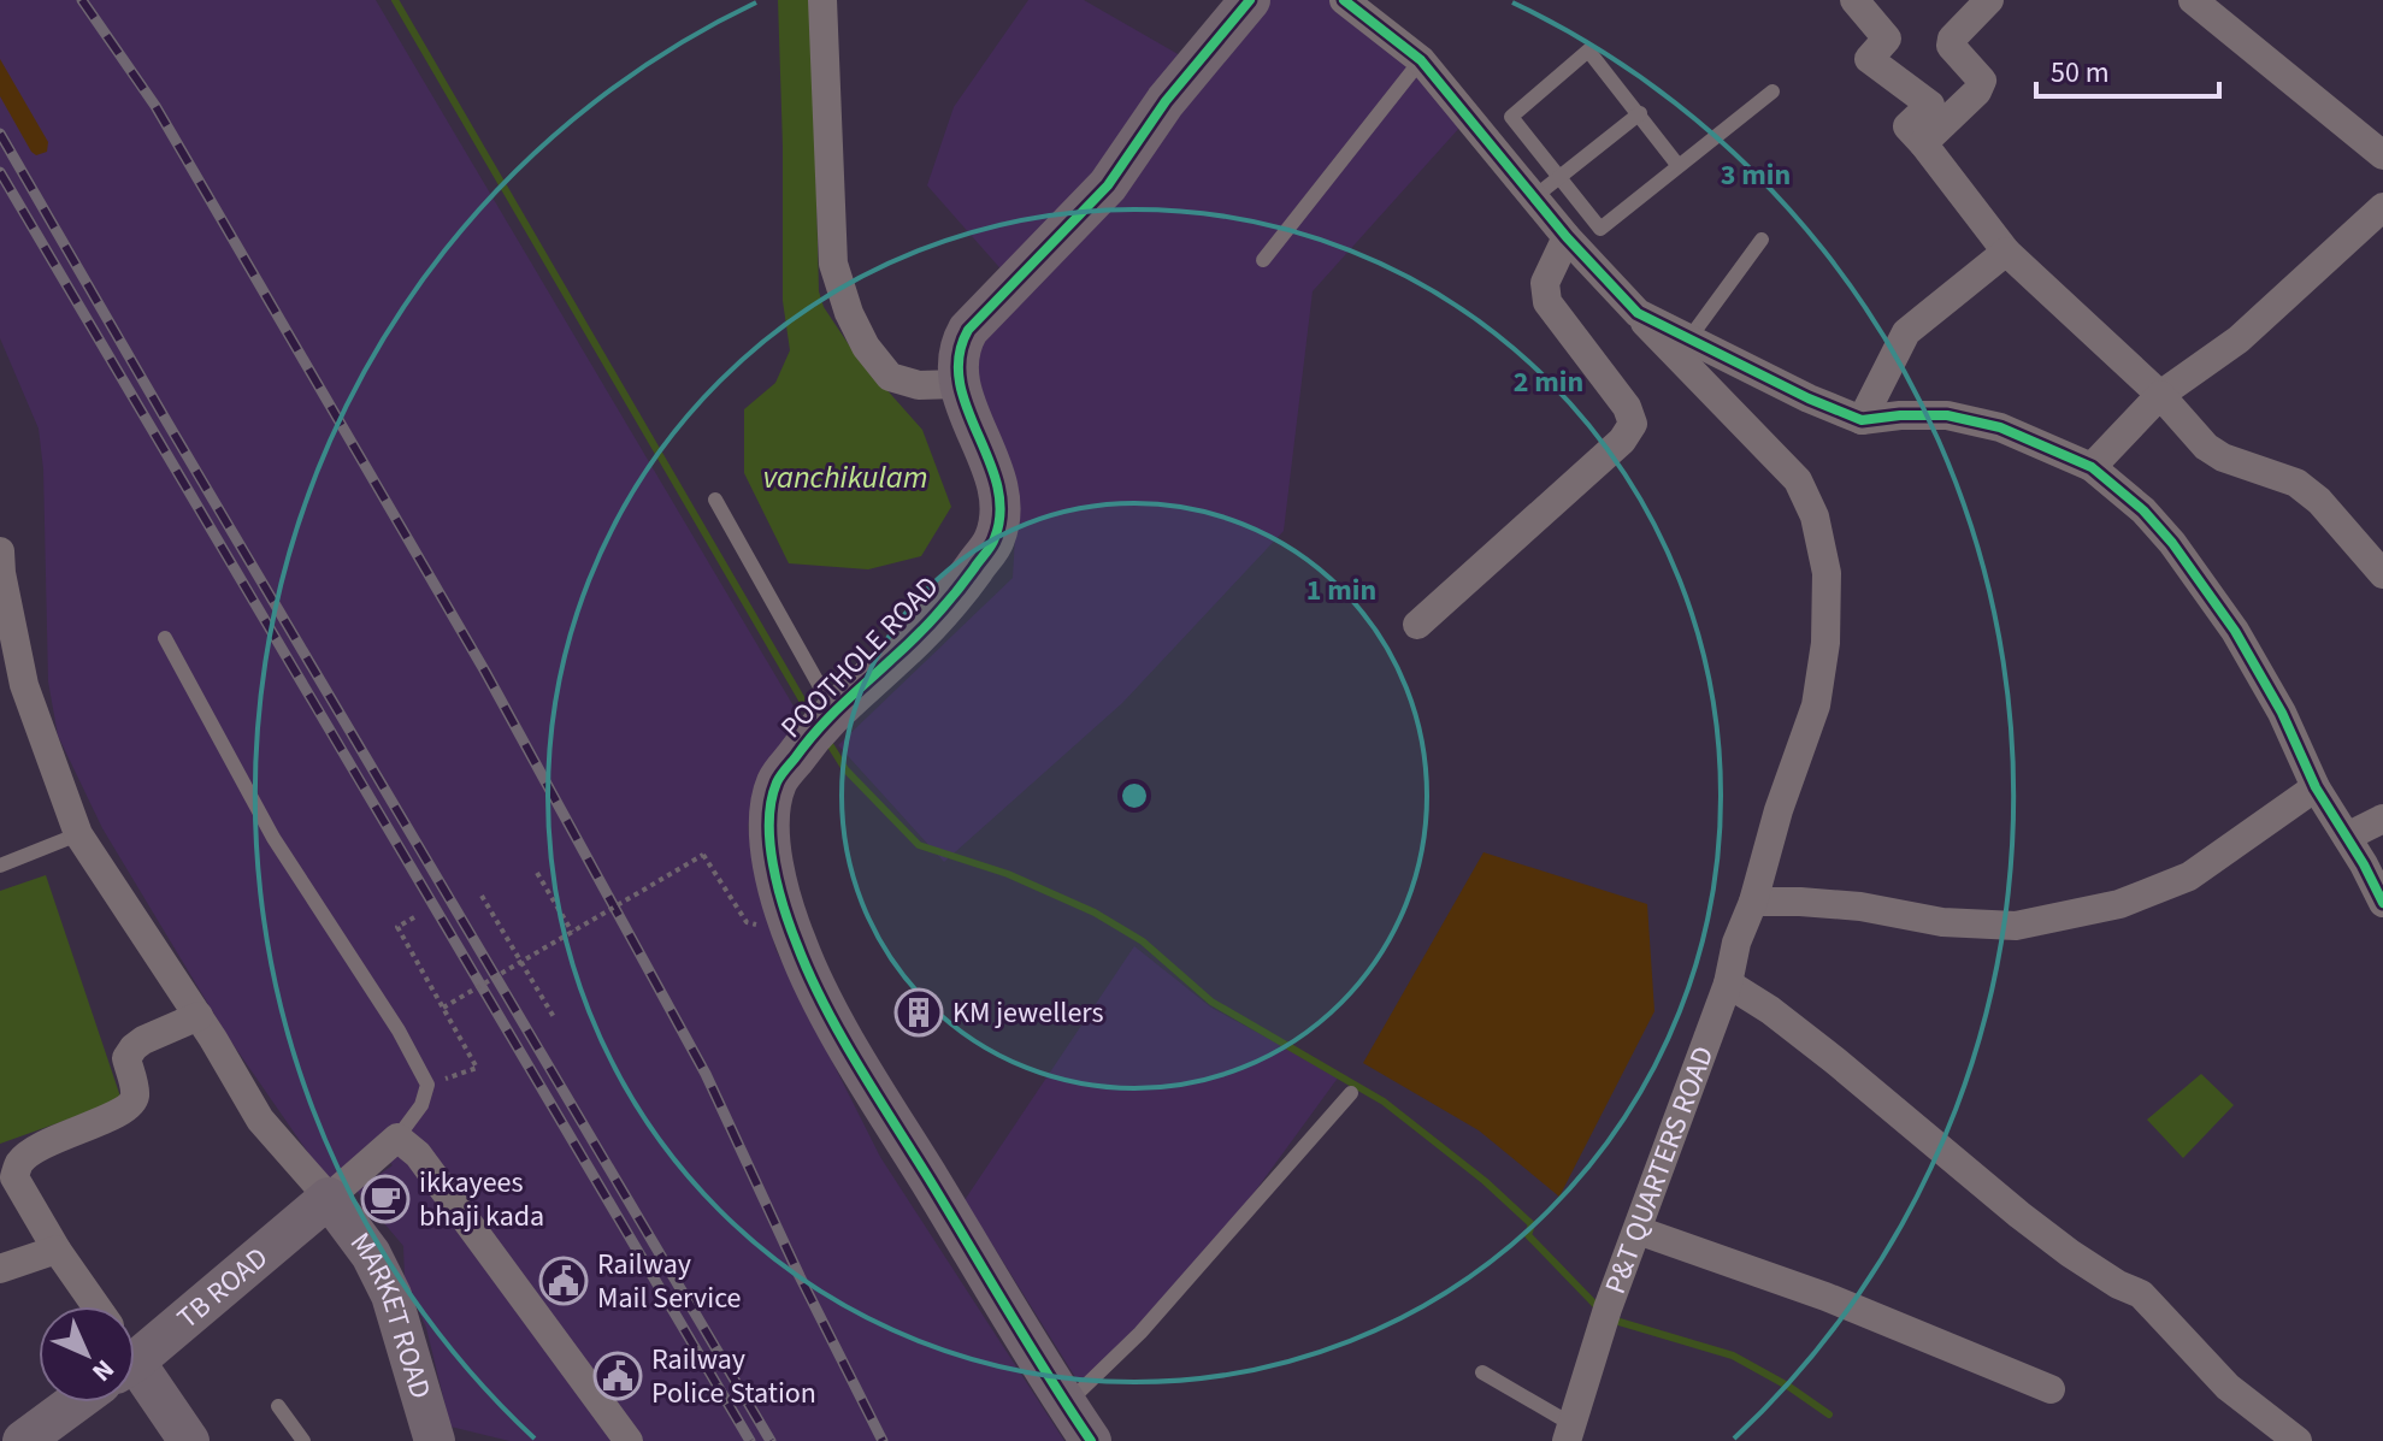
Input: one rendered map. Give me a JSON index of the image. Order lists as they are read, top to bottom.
{
  "streets": {
    "street": [
      "POOTHOLE ROAD",
      "P&T QUARTERS ROAD",
      "TB ROAD",
      "MARKET ROAD"
    ]
  },
  "crossings": [
    ["TB ROAD", "MARKET ROAD"]
  ],
  "water": ["vanchikulam"],
  "places": {
    "building": ["KM jewellers"],
    "cafe": ["ikkayees bhaji kada"],
    "public building": ["Railway Mail Service", "Railway Police Station"]
  },
  "scale_bar": "50 m",
  "north": "bottom right",
  "rings": ["3 min", "2 min", "1 min"]
}
